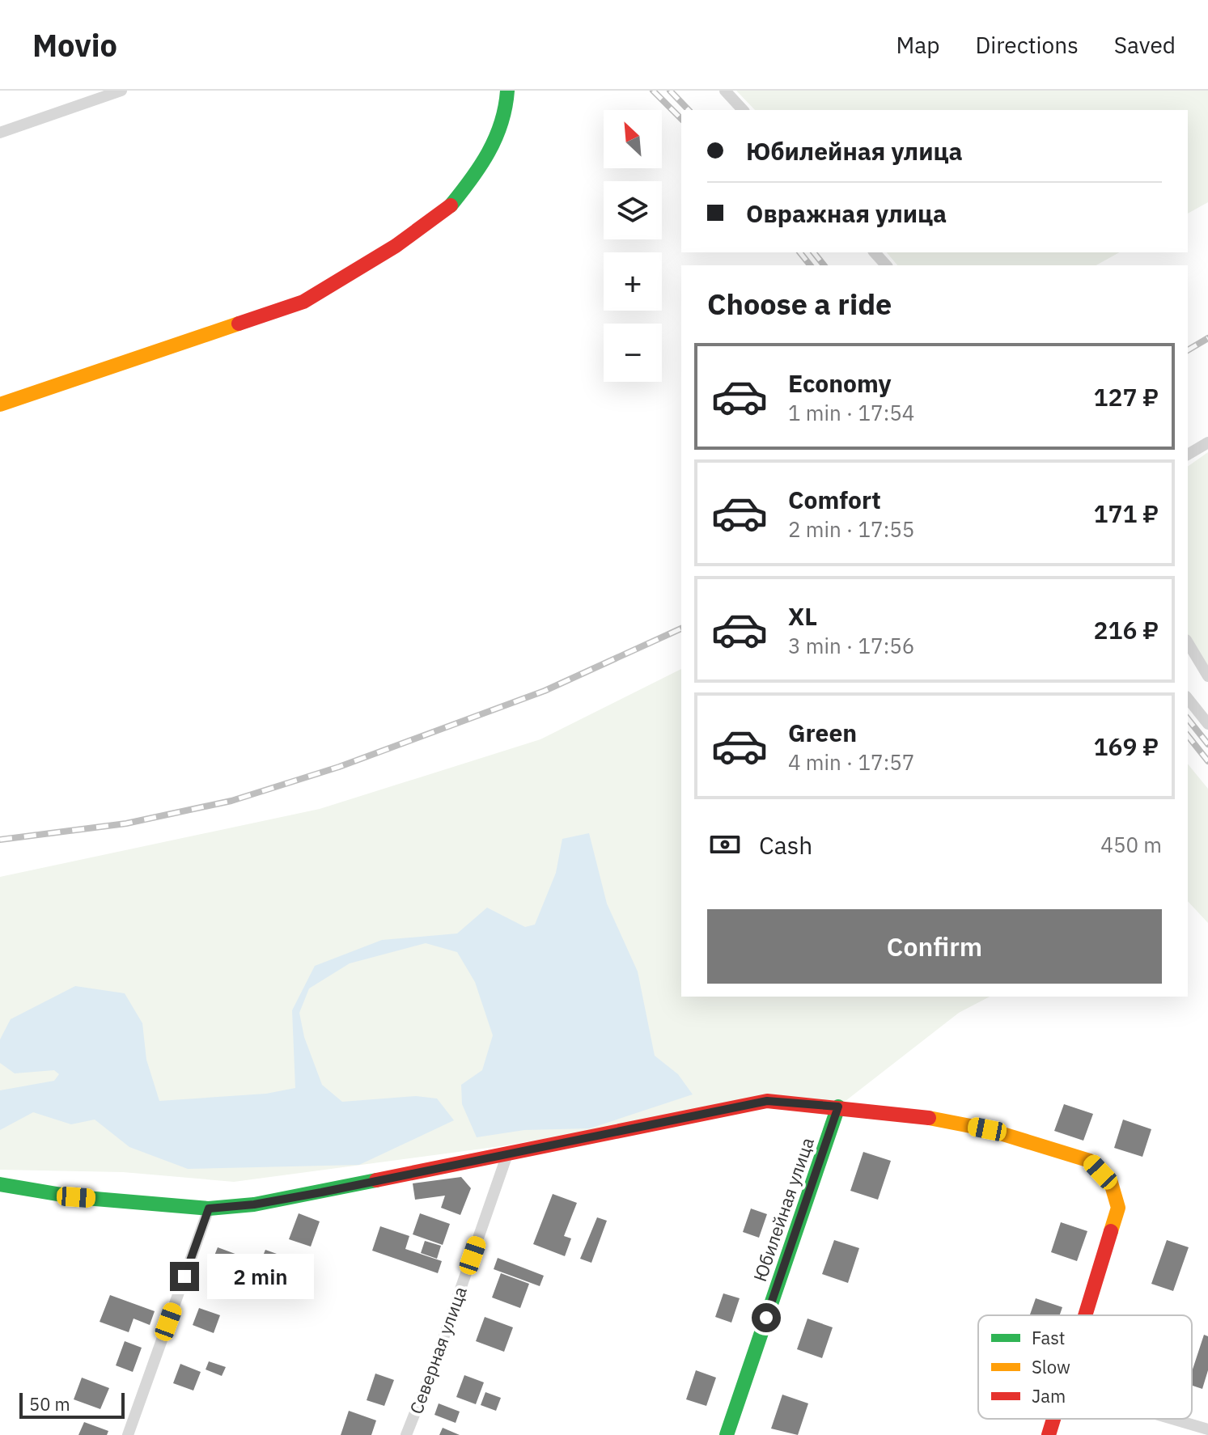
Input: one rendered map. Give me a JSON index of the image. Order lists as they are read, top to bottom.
{
  "streets": {
    "street": ["Юбилейная улица", "Северная улица"]
  },
  "legend": ["Fast", "Slow", "Jam"],
  "scale_bar": "50 m",
  "north": "top left",
  "page": {
    "header": "Movio",
    "nav": ["Map", "Directions", "Saved"],
    "map_buttons": ["+", "−"],
    "banner": ["Юбилейная улица", "Овражная улица"],
    "heading": "Choose a ride",
    "list": [
      {
        "name": "Economy",
        "note": "1 min · 17:54",
        "value": "127 ₽"
      },
      {
        "name": "Comfort",
        "note": "2 min · 17:55",
        "value": "171 ₽"
      },
      {
        "name": "XL",
        "note": "3 min · 17:56",
        "value": "216 ₽"
      },
      {
        "name": "Green",
        "note": "4 min · 17:57",
        "value": "169 ₽"
      }
    ],
    "pay": ["Cash", "450 m"],
    "buttons": "Confirm",
    "bubble": "2 min",
    "scale": "50 m"
  }
}
